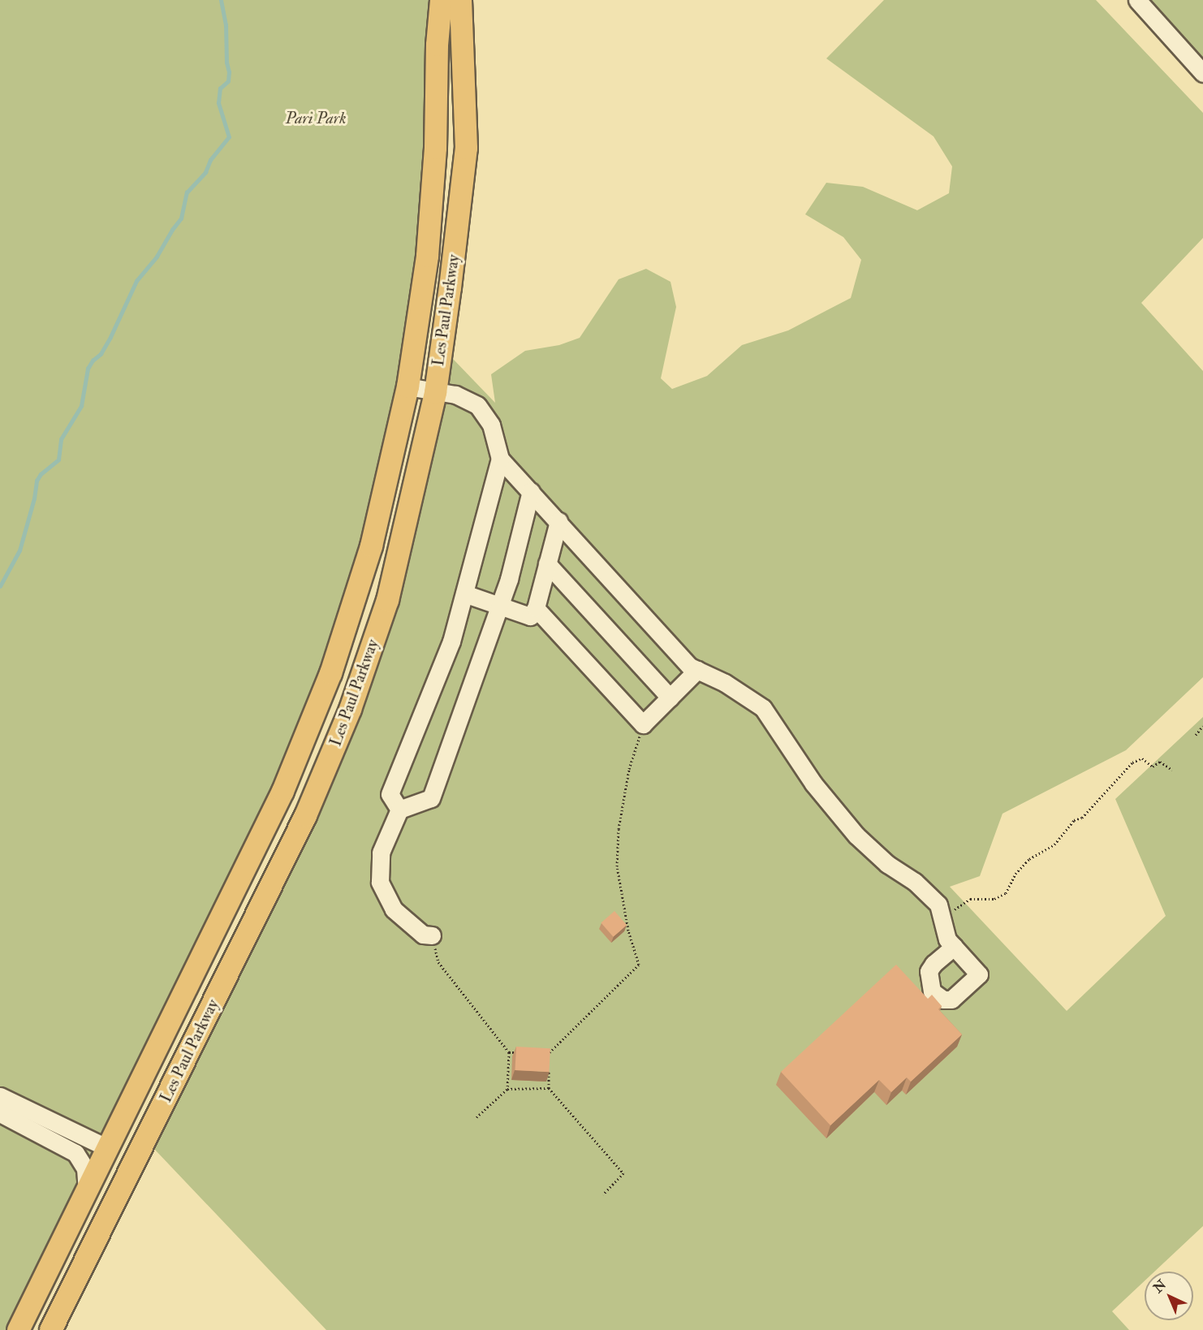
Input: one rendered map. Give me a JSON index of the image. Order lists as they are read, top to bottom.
{
  "streets": {
    "main road": ["Les Paul Parkway"]
  },
  "parks": ["Pari Park"],
  "north": "top left"
}
